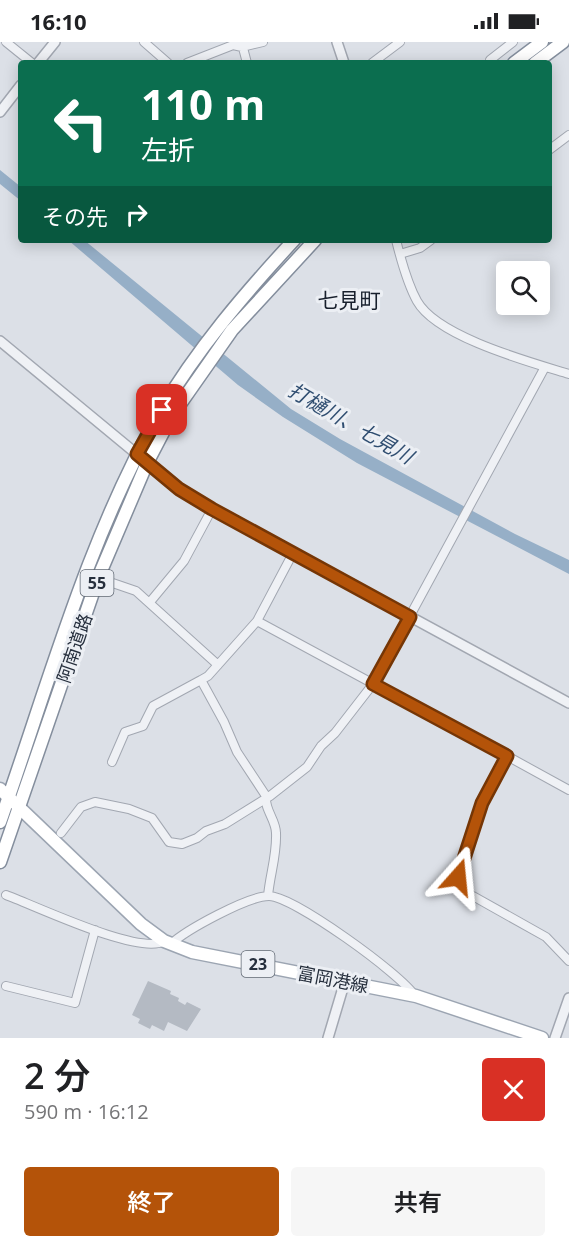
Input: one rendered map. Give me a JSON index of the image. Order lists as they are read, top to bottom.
{
  "streets": {
    "main road": [
      "55",
      "阿南道路",
      "23",
      "富岡港線"
    ]
  },
  "crossings": [
    ["阿南道路", "富岡港線"]
  ],
  "districts": ["七見町"],
  "water": ["打樋川、七見川"],
  "page": {
    "status": "16:10",
    "turn": ["110 m", "左折"],
    "then": "その先",
    "heading": ["2 分", "590 m · 16:12"],
    "buttons": ["終了", "共有"]
  }
}
